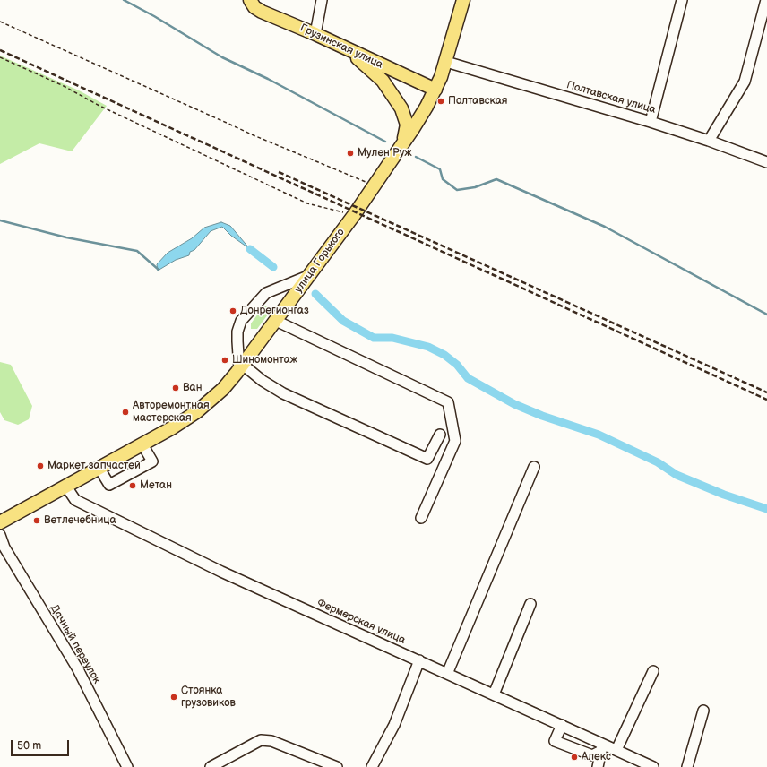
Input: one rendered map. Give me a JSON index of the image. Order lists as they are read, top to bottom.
{
  "streets": {
    "main road": ["Грузинская улица", "улица Горького"],
    "street": ["Полтавская улица", "Фермерская улица", "Дачный переулок"]
  },
  "crossings": [
    ["улица Горького", "Фермерская улица"]
  ],
  "places": [
    "Полтавская",
    "Мулен Руж",
    "Донрегионгаз",
    "Шиномонтаж",
    "Ван",
    "Авторемонтная мастерская",
    "Маркет запчастей",
    "Метан",
    "Ветлечебница",
    "Стоянка грузовиков",
    "Алекс"
  ],
  "scale_bar": "50 m"
}
